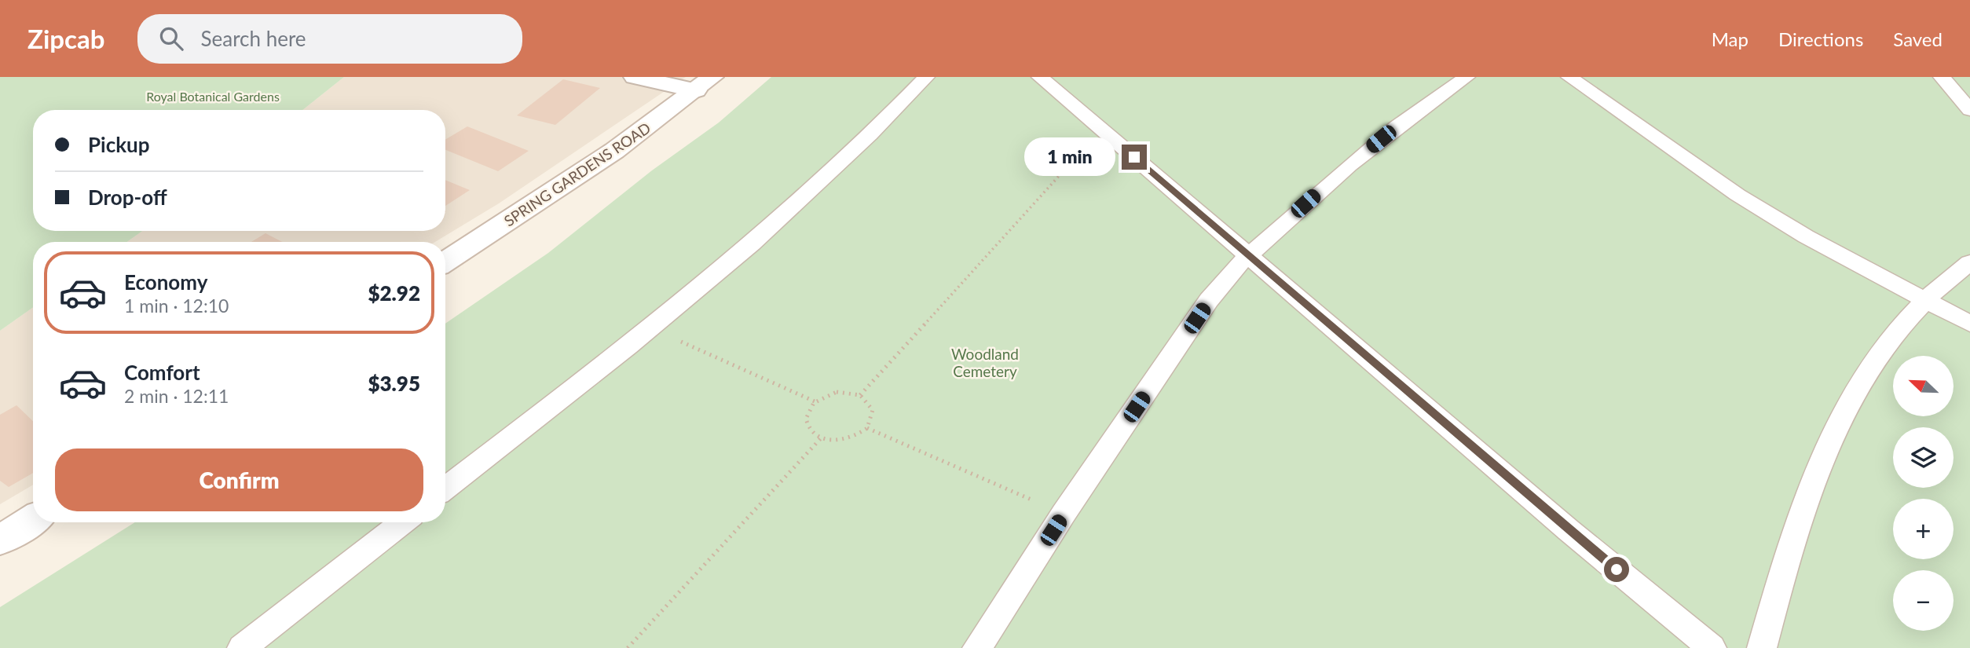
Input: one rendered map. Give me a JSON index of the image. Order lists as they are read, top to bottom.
{
  "streets": {
    "street": ["SPRING GARDENS ROAD"]
  },
  "parks": ["Royal Botanical Gardens", "Woodland Cemetery"],
  "north": "top left",
  "page": {
    "header": "Zipcab",
    "search": "Search here",
    "nav": ["Map", "Directions", "Saved"],
    "banner": ["Pickup", "Drop-off"],
    "bubble": "1 min",
    "list": [
      {
        "name": "Economy",
        "note": "1 min · 12:10",
        "value": "$2.92"
      },
      {
        "name": "Comfort",
        "note": "2 min · 12:11",
        "value": "$3.95"
      }
    ],
    "map_buttons": ["+", "−"],
    "buttons": "Confirm"
  }
}
